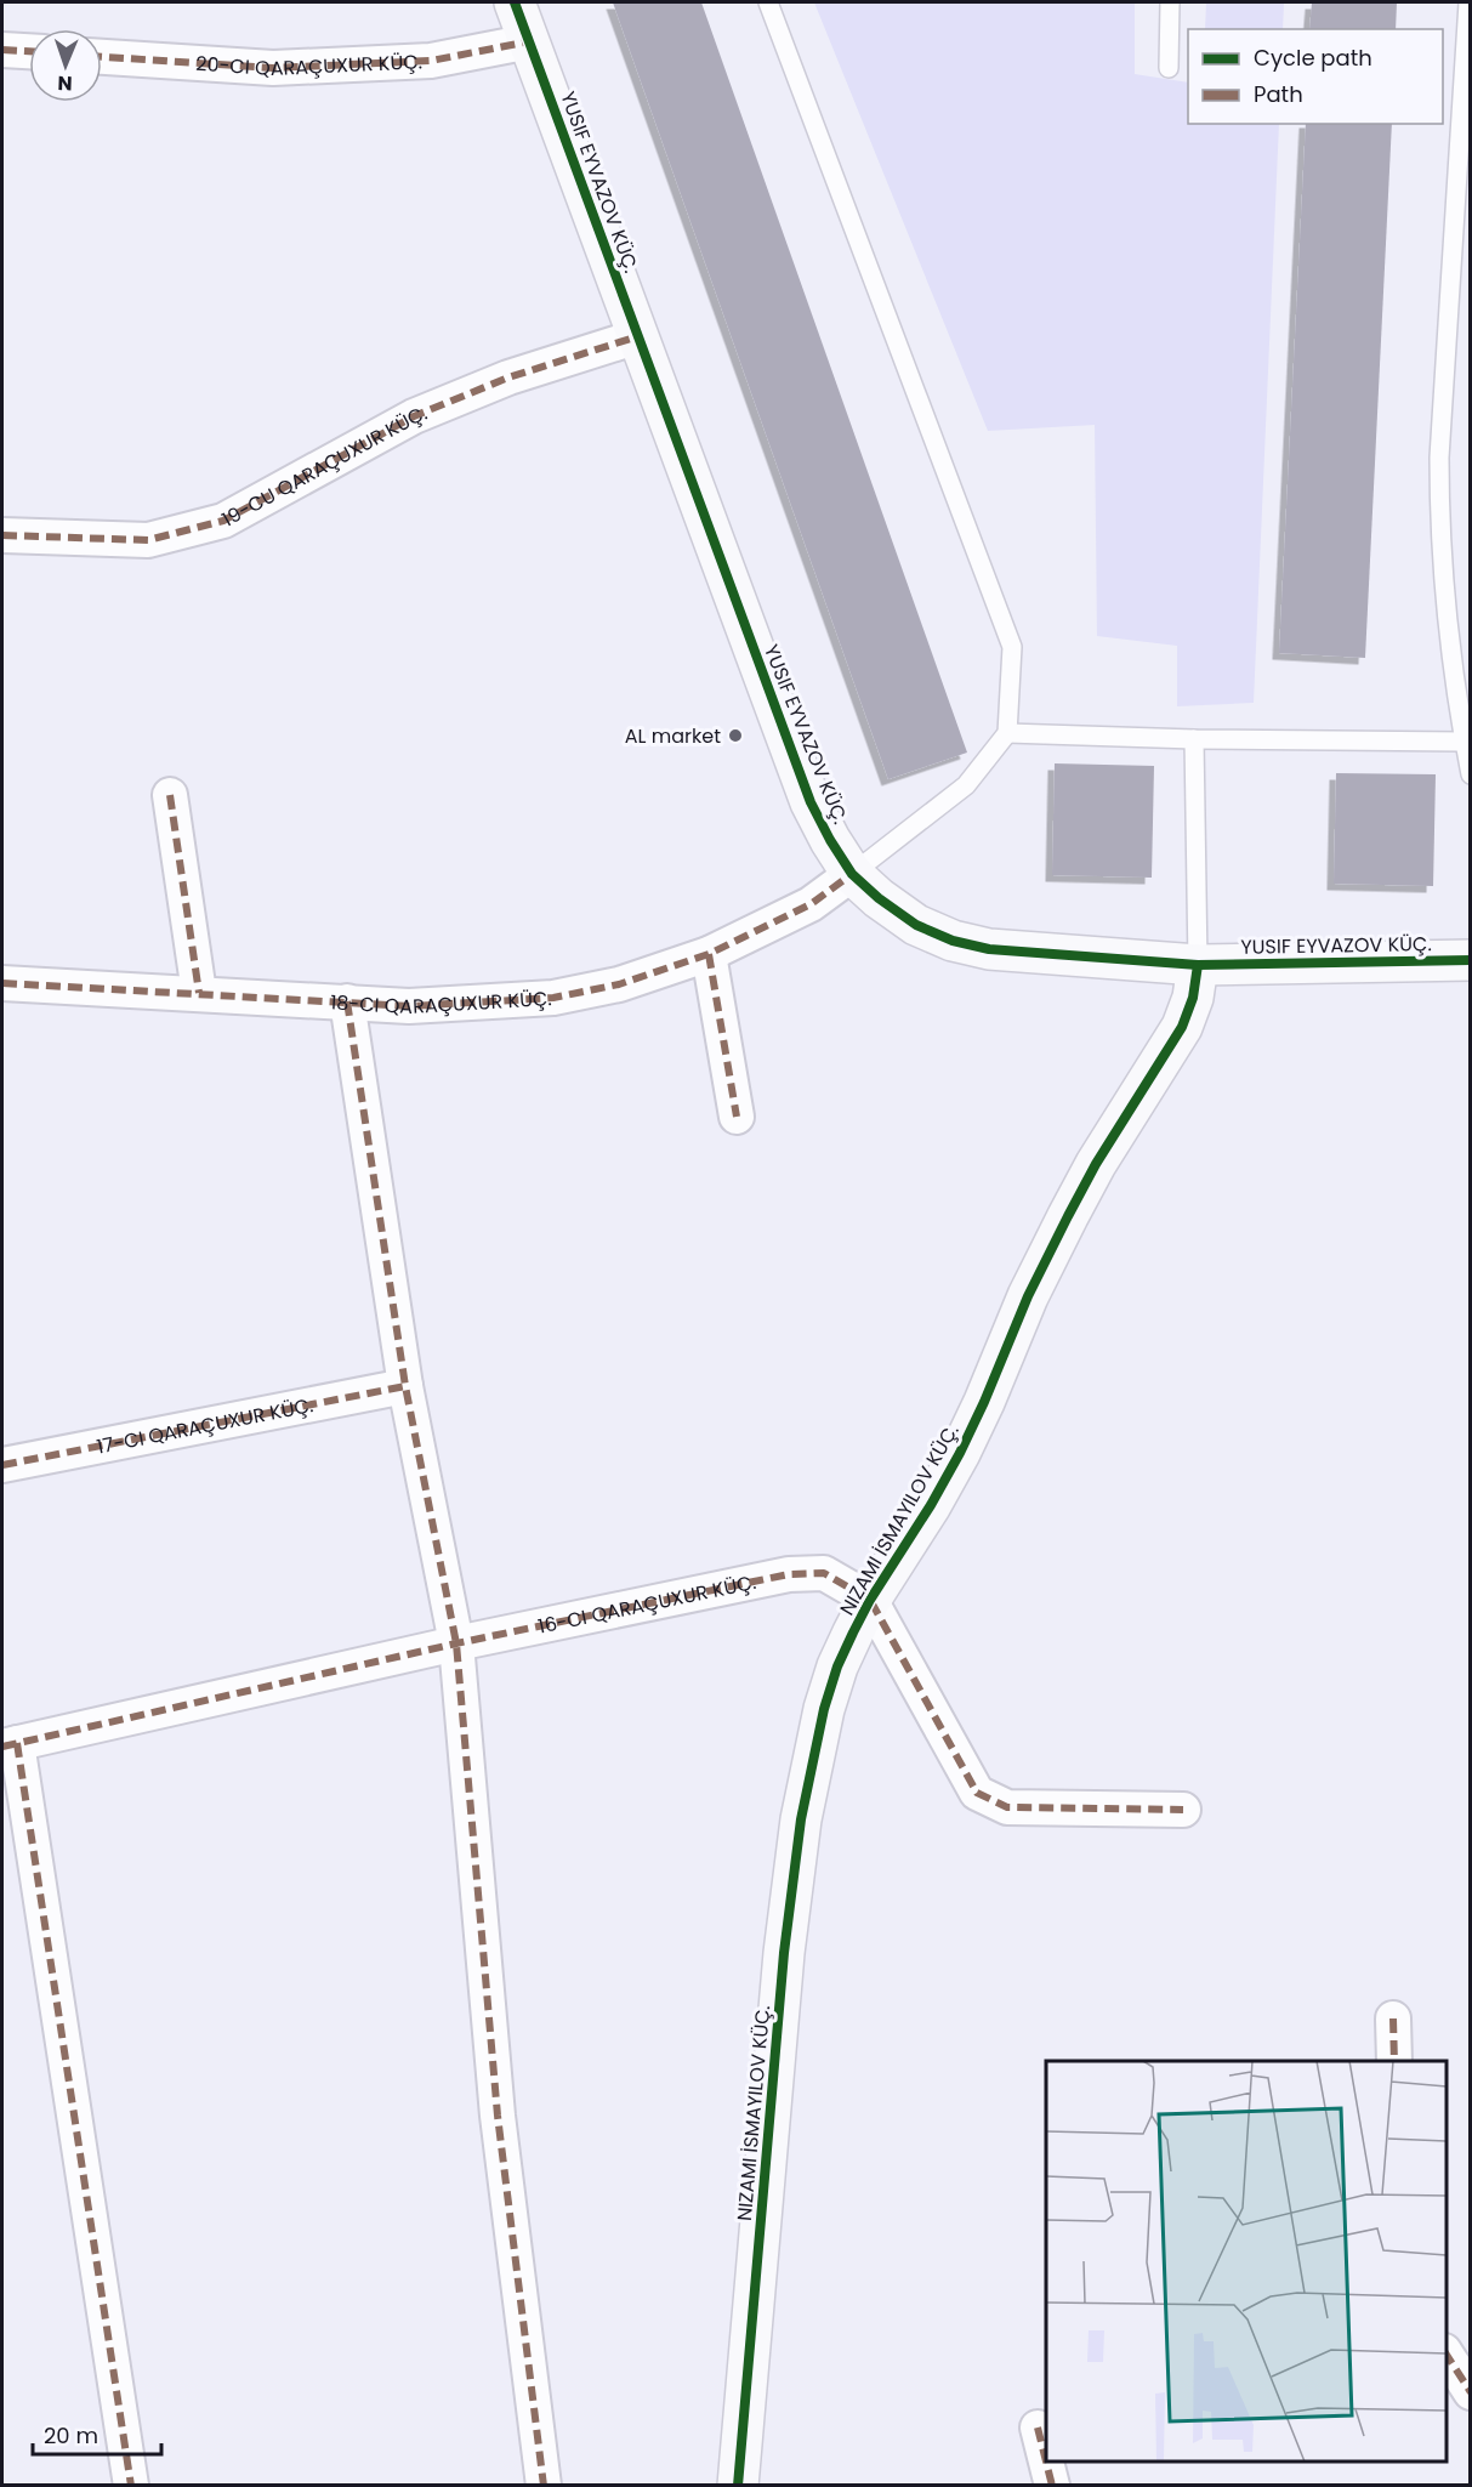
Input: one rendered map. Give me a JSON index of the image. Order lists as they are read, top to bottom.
{
  "streets": {
    "street": [
      "20-CI QARAÇUXUR KÜÇ.",
      "YUSIF EYVAZOV KÜÇ.",
      "19-CU QARAÇUXUR KÜÇ.",
      "18-CI QARAÇUXUR KÜÇ.",
      "17-CI QARAÇUXUR KÜÇ."
    ],
    "cycle path": ["NIZAMI İSMAYILOV KÜÇ."]
  },
  "crossings": [
    ["20-CI QARAÇUXUR KÜÇ.", "YUSIF EYVAZOV KÜÇ."],
    ["YUSIF EYVAZOV KÜÇ.", "19-CU QARAÇUXUR KÜÇ."],
    ["YUSIF EYVAZOV KÜÇ.", "18-CI QARAÇUXUR KÜÇ."]
  ],
  "places": ["AL market"],
  "legend": ["Cycle path", "Path"],
  "scale_bar": "20 m",
  "north": "bottom"
}
